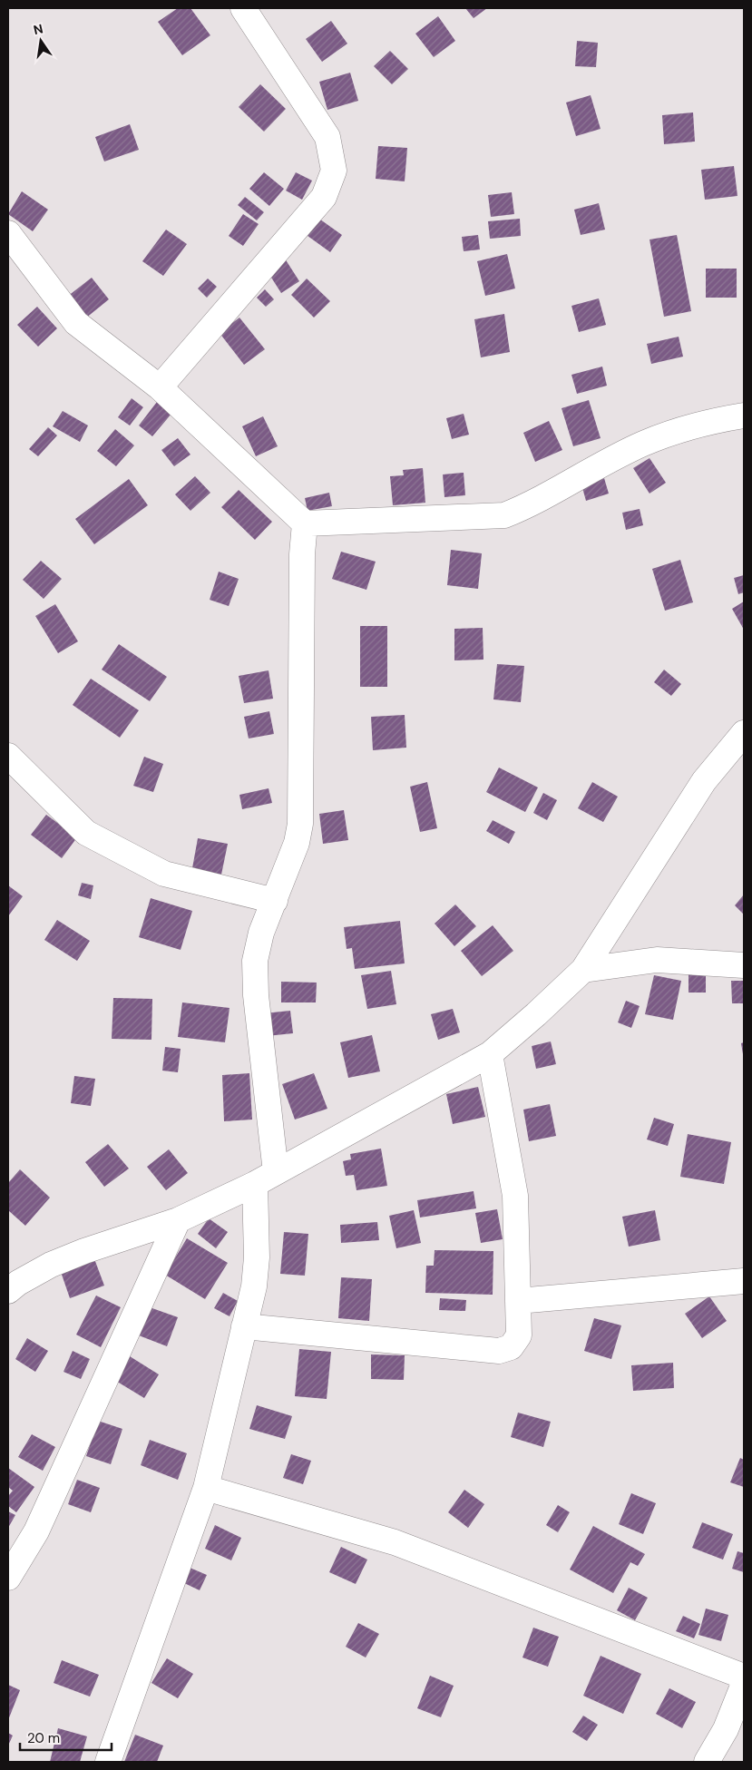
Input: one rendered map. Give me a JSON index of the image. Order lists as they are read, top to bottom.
{
  "scale_bar": "20 m",
  "north": "top"
}
